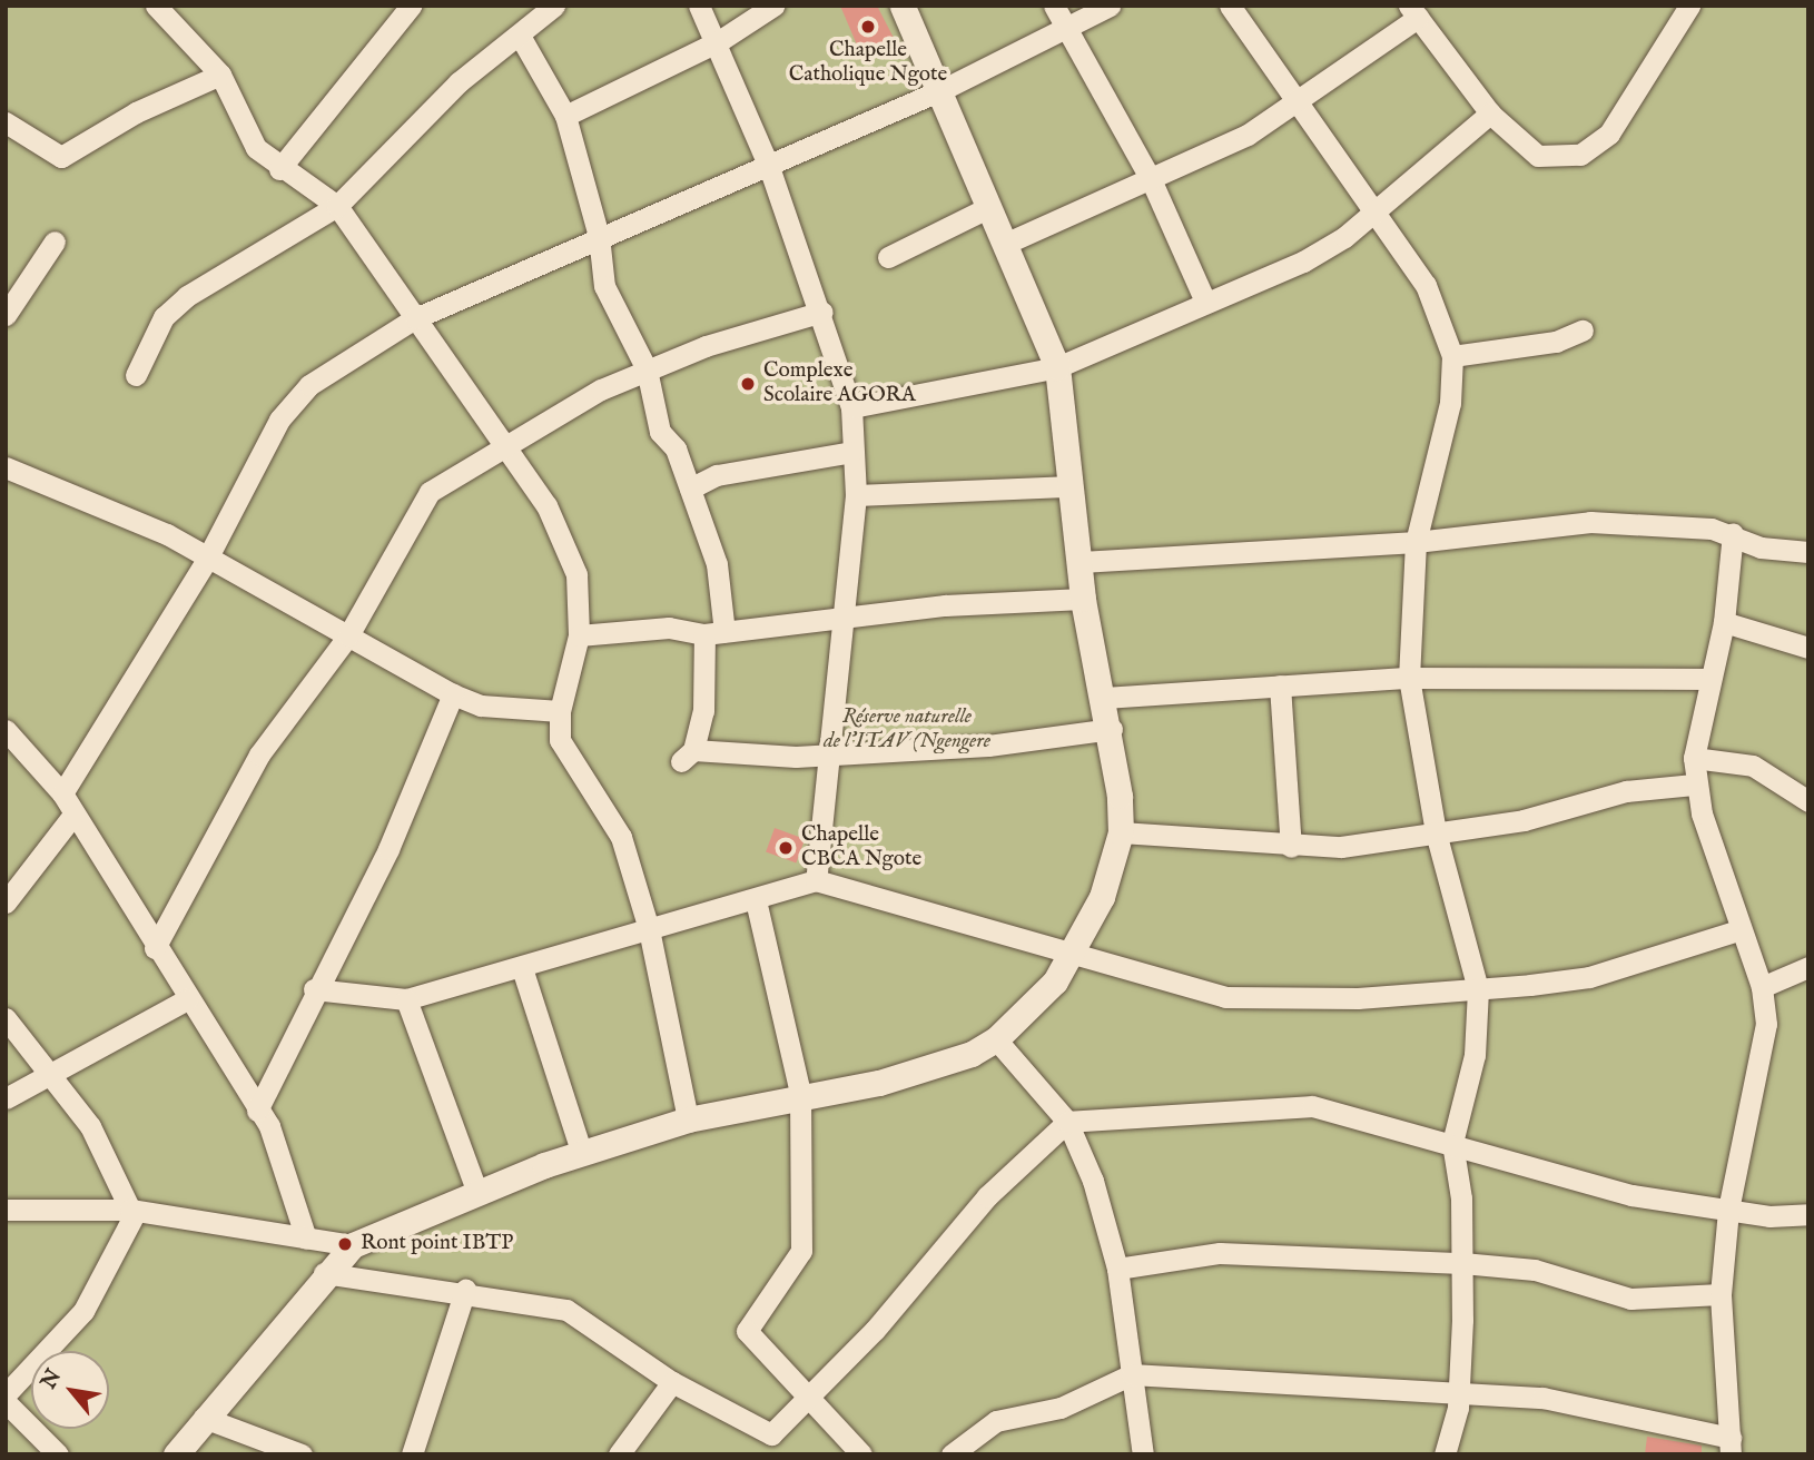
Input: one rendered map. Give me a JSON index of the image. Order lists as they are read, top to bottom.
{
  "parks": ["Réserve naturelle de l'ITAV (Ngengere"],
  "places": [
    "Chapelle Catholique Ngote",
    "Complexe Scolaire AGORA",
    "Chapelle CBCA Ngote",
    "Ront point IBTP"
  ],
  "north": "top left"
}
